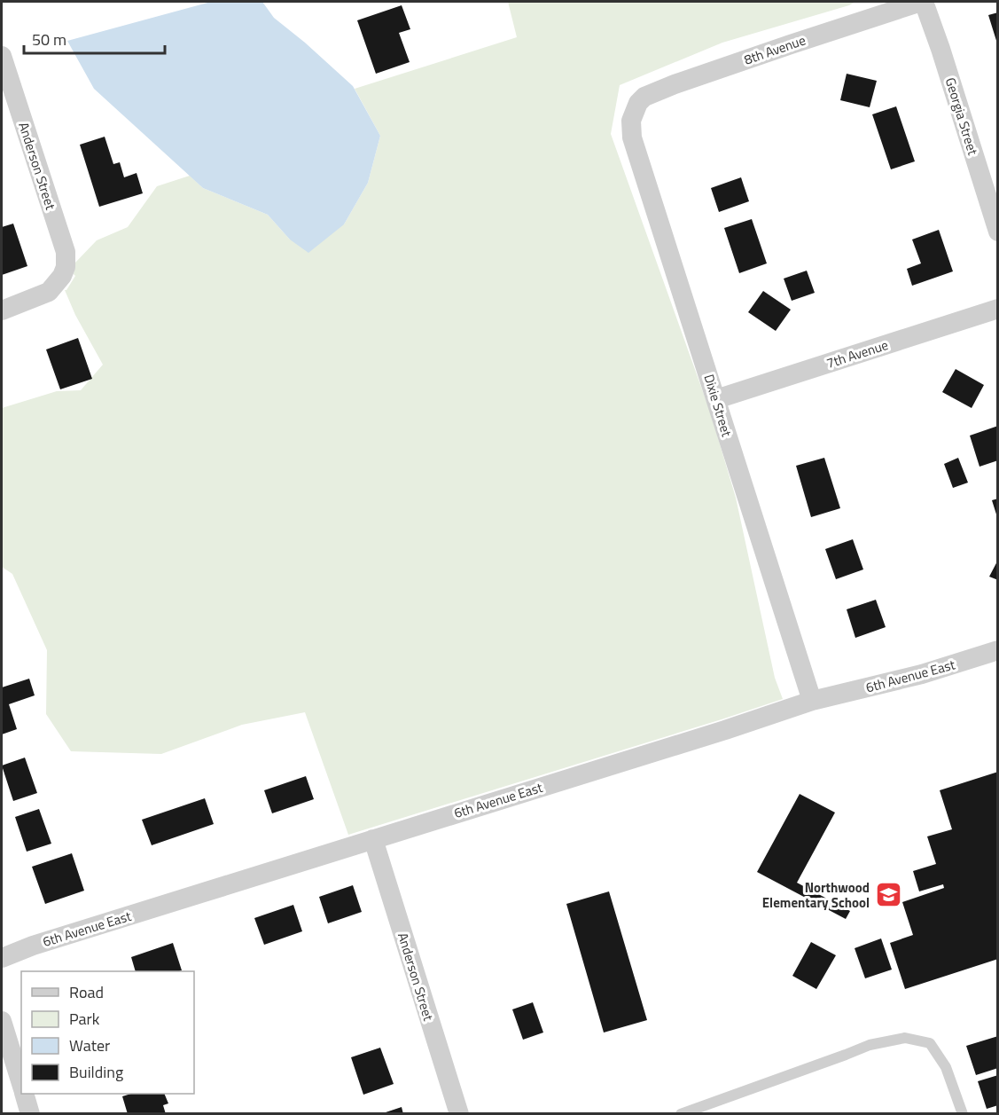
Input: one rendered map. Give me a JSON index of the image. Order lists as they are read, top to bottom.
{
  "streets": {
    "street": [
      "8th Avenue",
      "Georgia Street",
      "Anderson Street",
      "7th Avenue",
      "Dixie Street",
      "6th Avenue East"
    ]
  },
  "crossings": [
    ["8th Avenue", "Georgia Street"],
    ["8th Avenue", "Dixie Street"],
    ["Anderson Street", "6th Avenue East"],
    ["7th Avenue", "Dixie Street"],
    ["Dixie Street", "6th Avenue East"]
  ],
  "places": {
    "school or university": ["Northwood Elementary School"]
  },
  "legend": [
    "Road",
    "Park",
    "Water",
    "Building"
  ],
  "scale_bar": "50 m"
}
